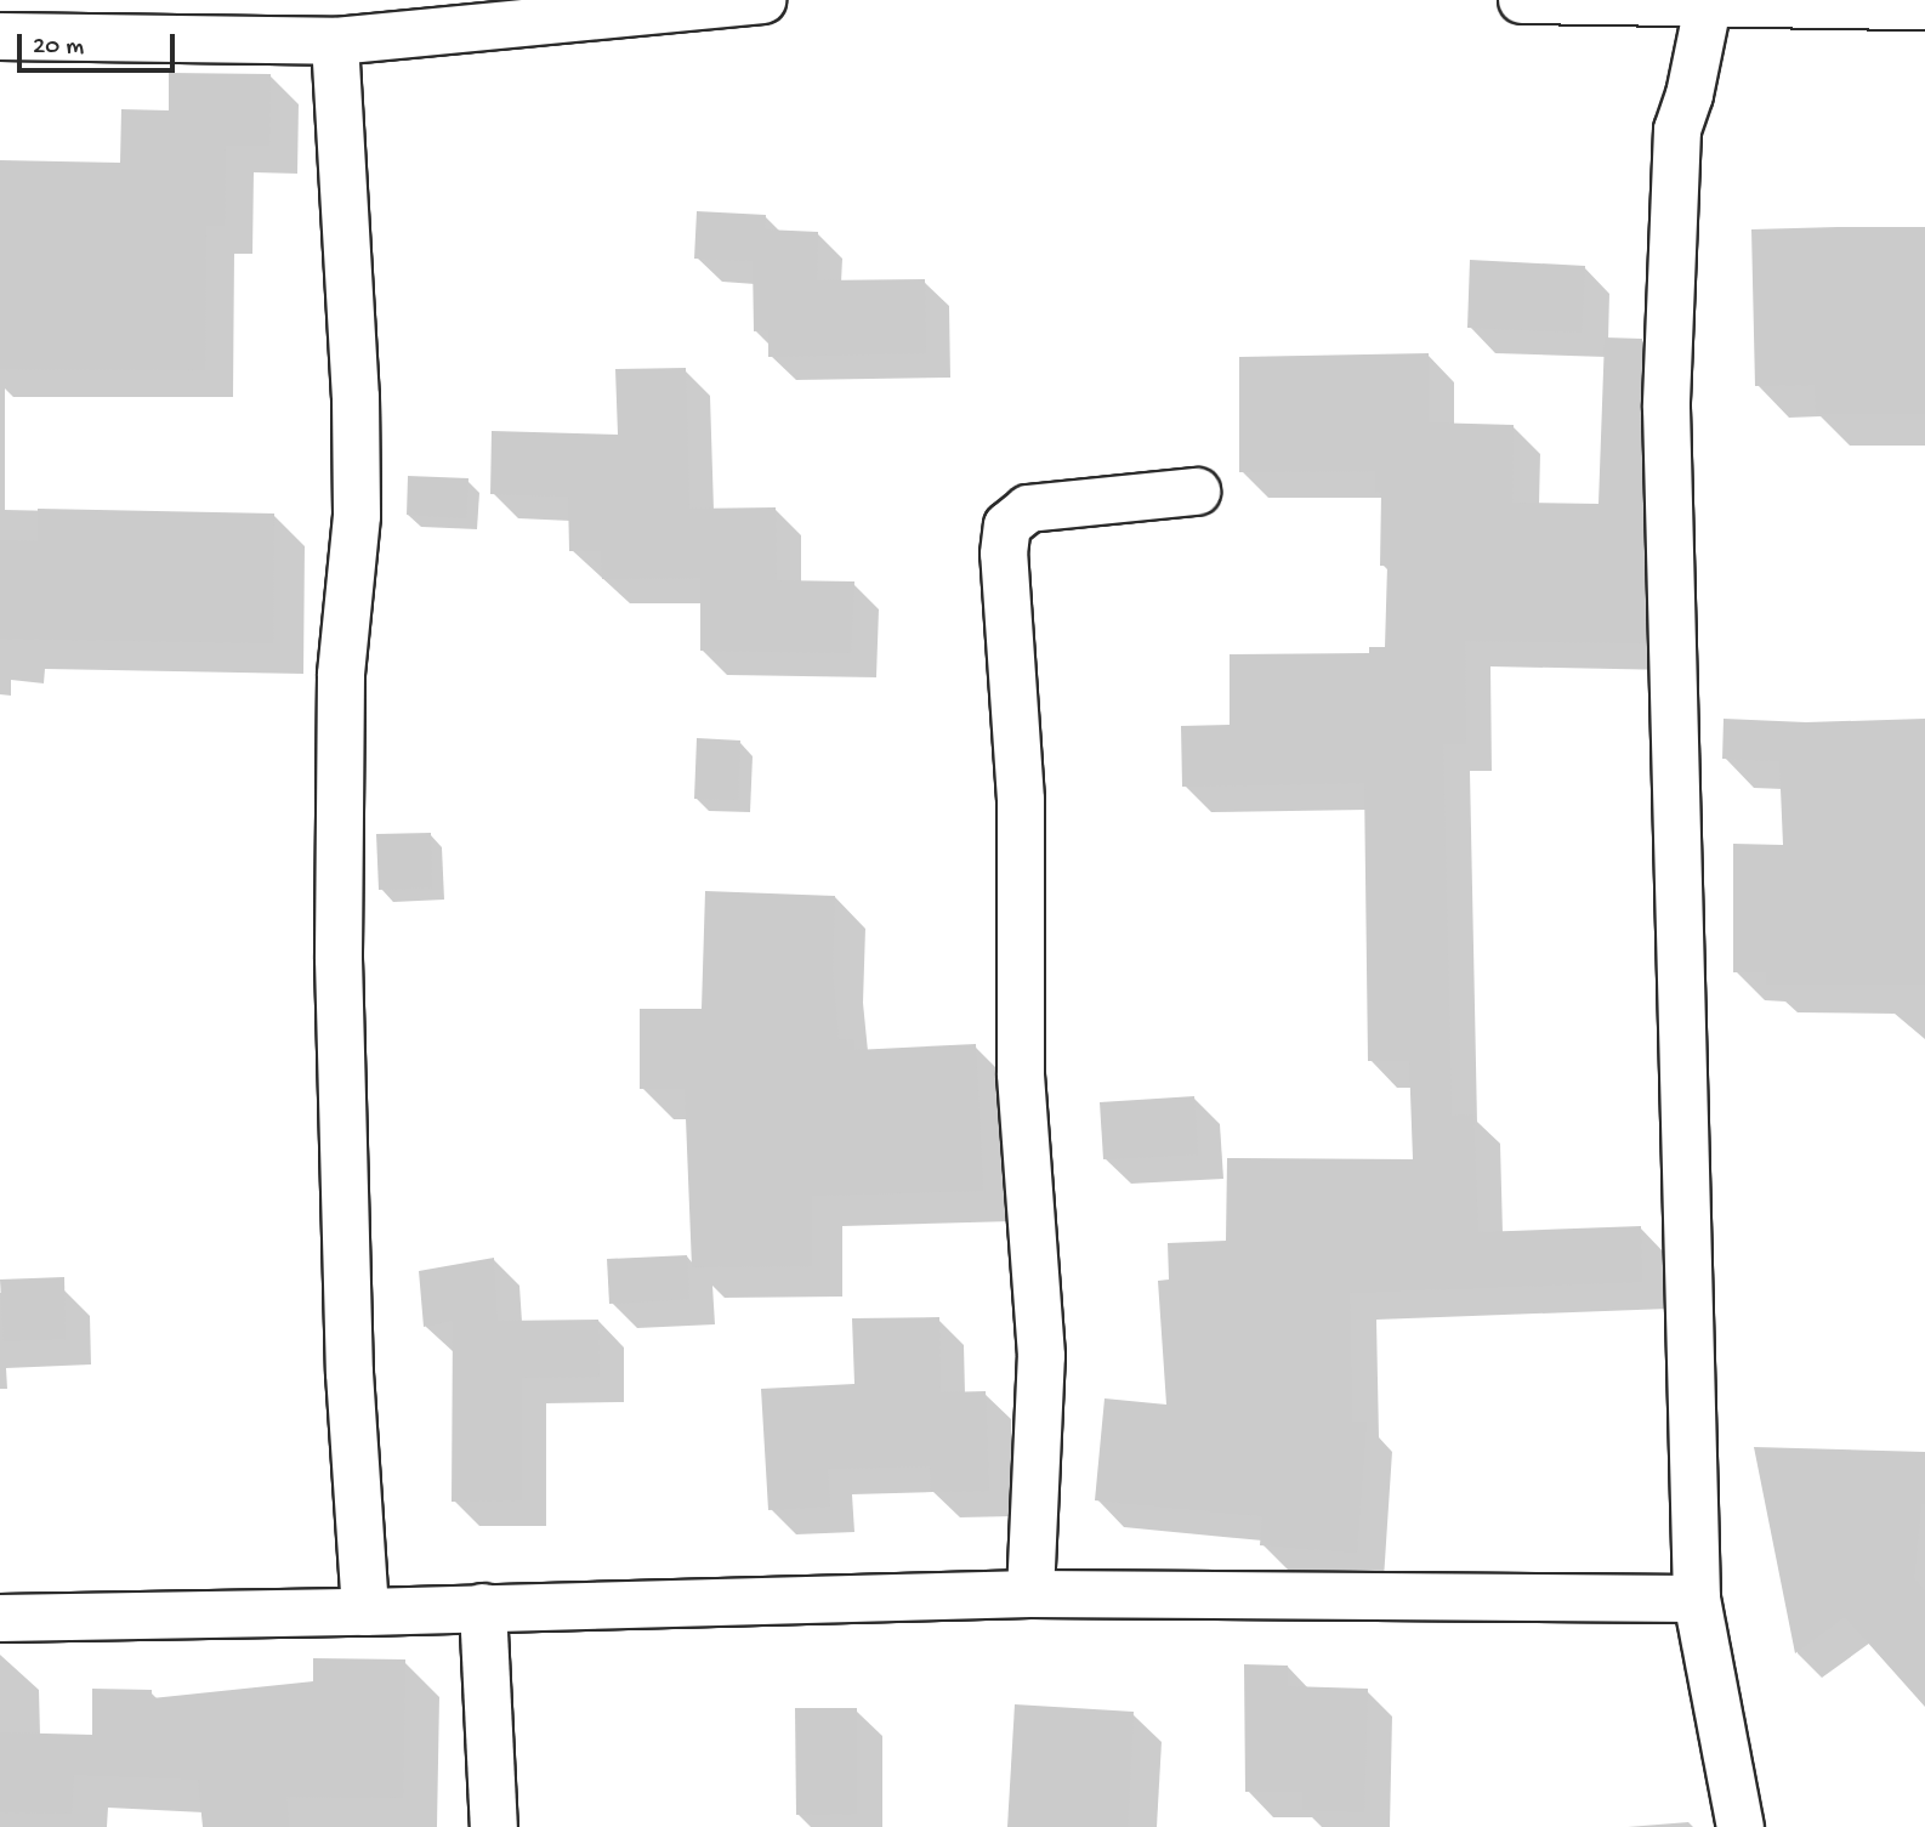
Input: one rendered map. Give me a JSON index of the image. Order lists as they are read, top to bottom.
{
  "scale_bar": "20 m"
}
